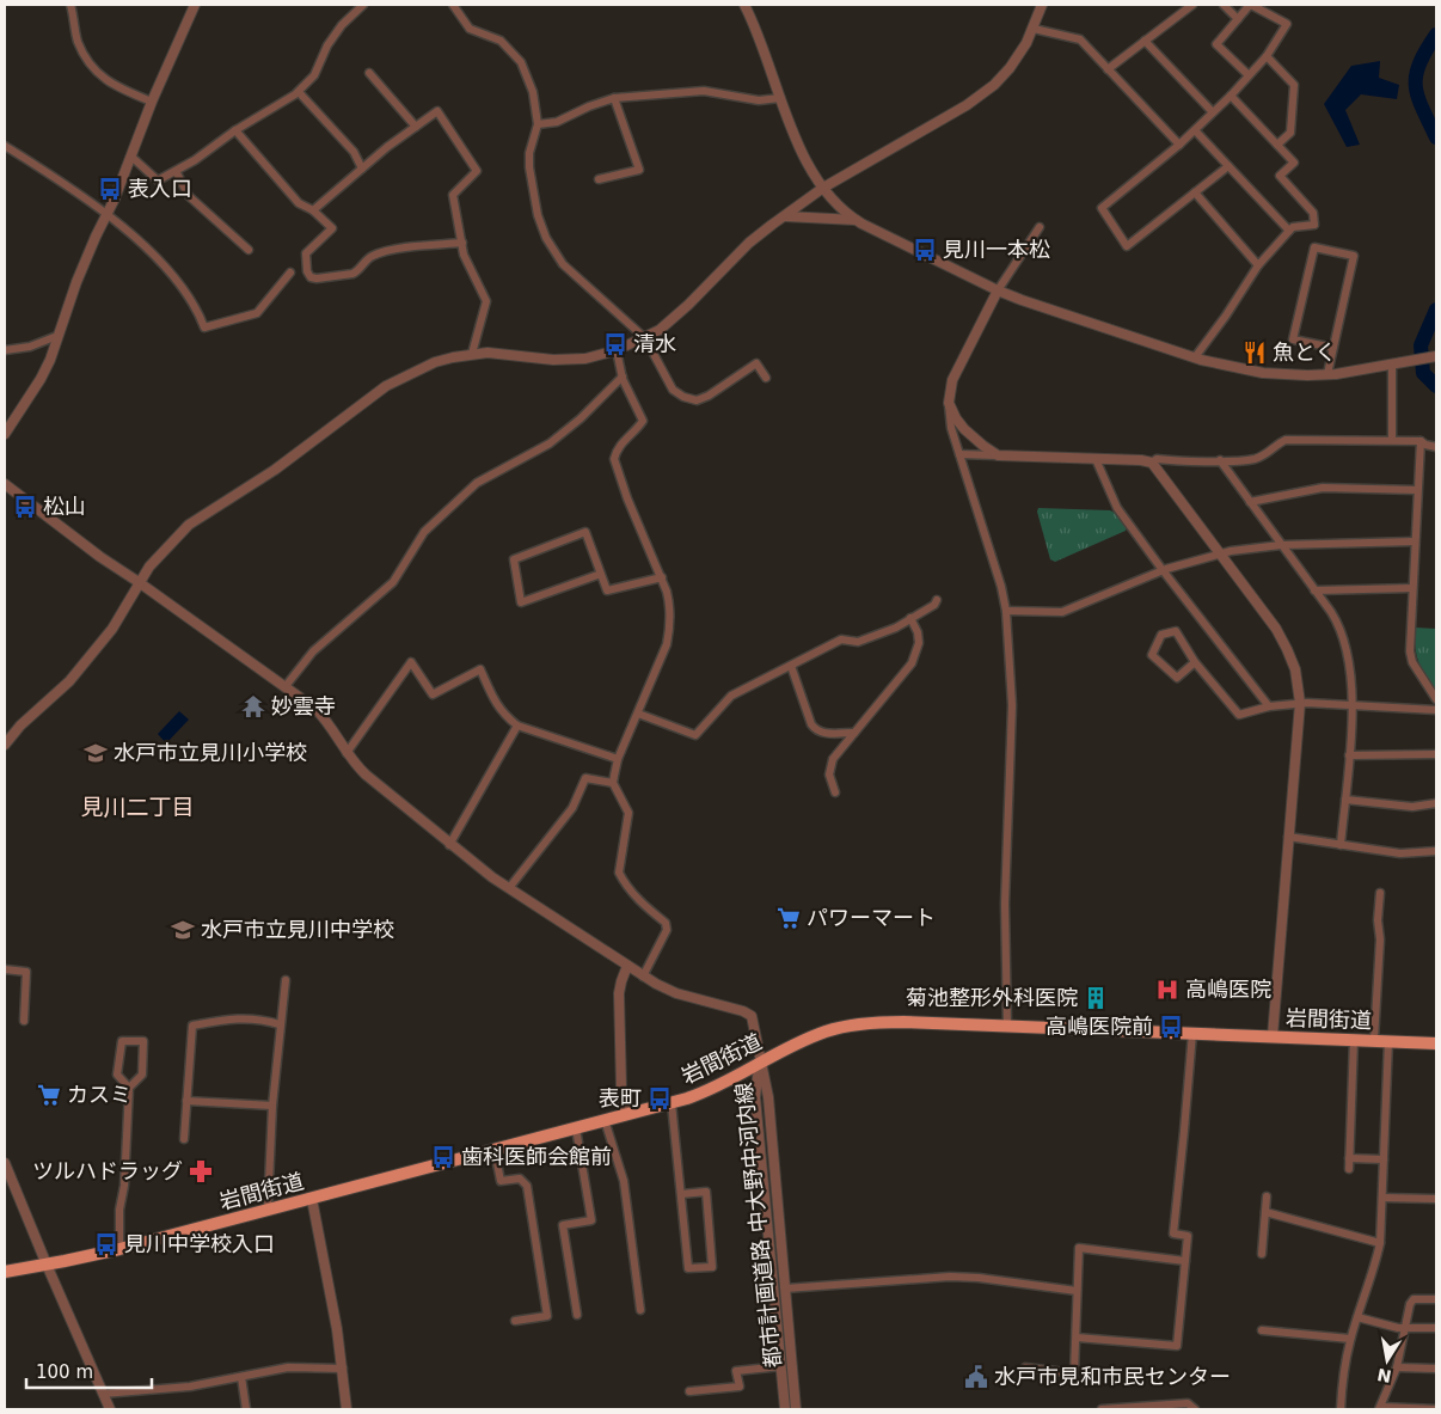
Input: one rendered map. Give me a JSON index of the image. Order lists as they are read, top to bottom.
{
  "streets": {
    "main road": ["岩間街道"],
    "street": ["都市計画道路 中大野中河内線"]
  },
  "crossings": [
    ["岩間街道", "都市計画道路 中大野中河内線"]
  ],
  "districts": ["見川二丁目"],
  "places": {
    "bus stop": [
      "表入口",
      "見川一本松",
      "清水",
      "松山",
      "高嶋医院前",
      "表町",
      "歯科医師会館前",
      "見川中学校入口"
    ],
    "restaurant": ["魚とく"],
    "temple": ["妙雲寺"],
    "school or university": ["水戸市立見川小学校", "水戸市立見川中学校"],
    "supermarket": ["パワーマート", "カスミ"],
    "hospital": ["高嶋医院"],
    "building": ["菊池整形外科医院"],
    "pharmacy": ["ツルハドラッグ"],
    "public building": ["水戸市見和市民センター"]
  },
  "scale_bar": "100 m",
  "north": "bottom"
}
